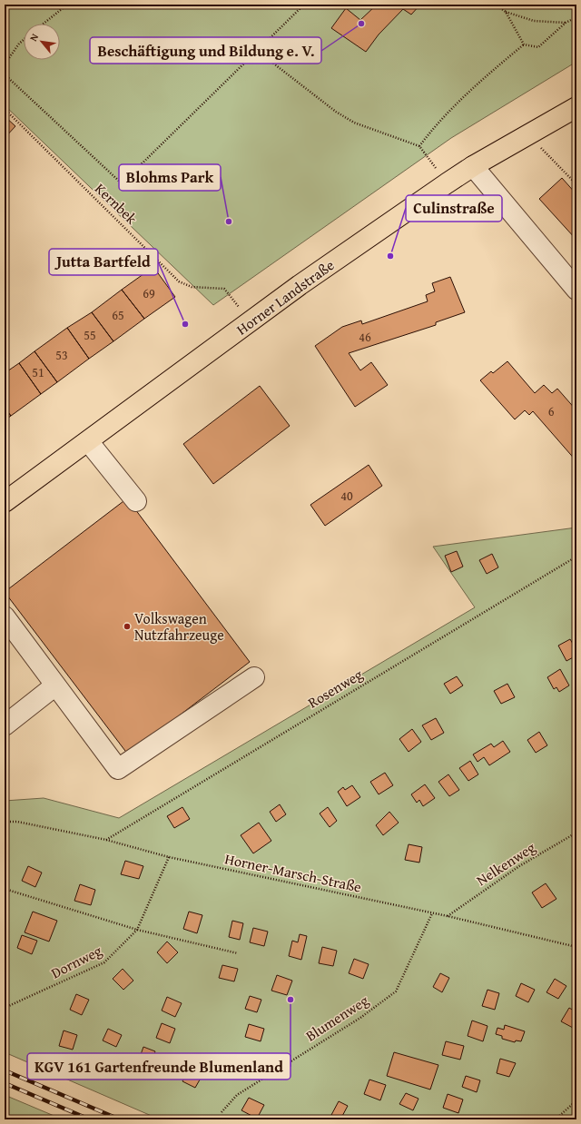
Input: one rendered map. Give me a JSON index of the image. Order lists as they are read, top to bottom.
{
  "streets": {
    "main road": ["Horner Landstraße"],
    "path": [
      "Kernbek",
      "Rosenweg",
      "Nelkenweg",
      "Horner-Marsch-Straße",
      "Dornweg",
      "Blumenweg"
    ]
  },
  "crossings": [
    ["Rosenweg", "Horner-Marsch-Straße"],
    ["Nelkenweg", "Horner-Marsch-Straße"],
    ["Horner-Marsch-Straße", "Dornweg"],
    ["Horner-Marsch-Straße", "Blumenweg"]
  ],
  "places": [
    "Beschäftigung und Bildung e. V.",
    "Blohms Park",
    "Culinstraße",
    "Jutta Bartfeld",
    "Volkswagen Nutzfahrzeuge",
    "KGV 161 Gartenfreunde Blumenland"
  ],
  "house_numbers": [
    "69",
    "65",
    "55",
    "46",
    "53",
    "51",
    "6",
    "40"
  ],
  "north": "top left"
}
